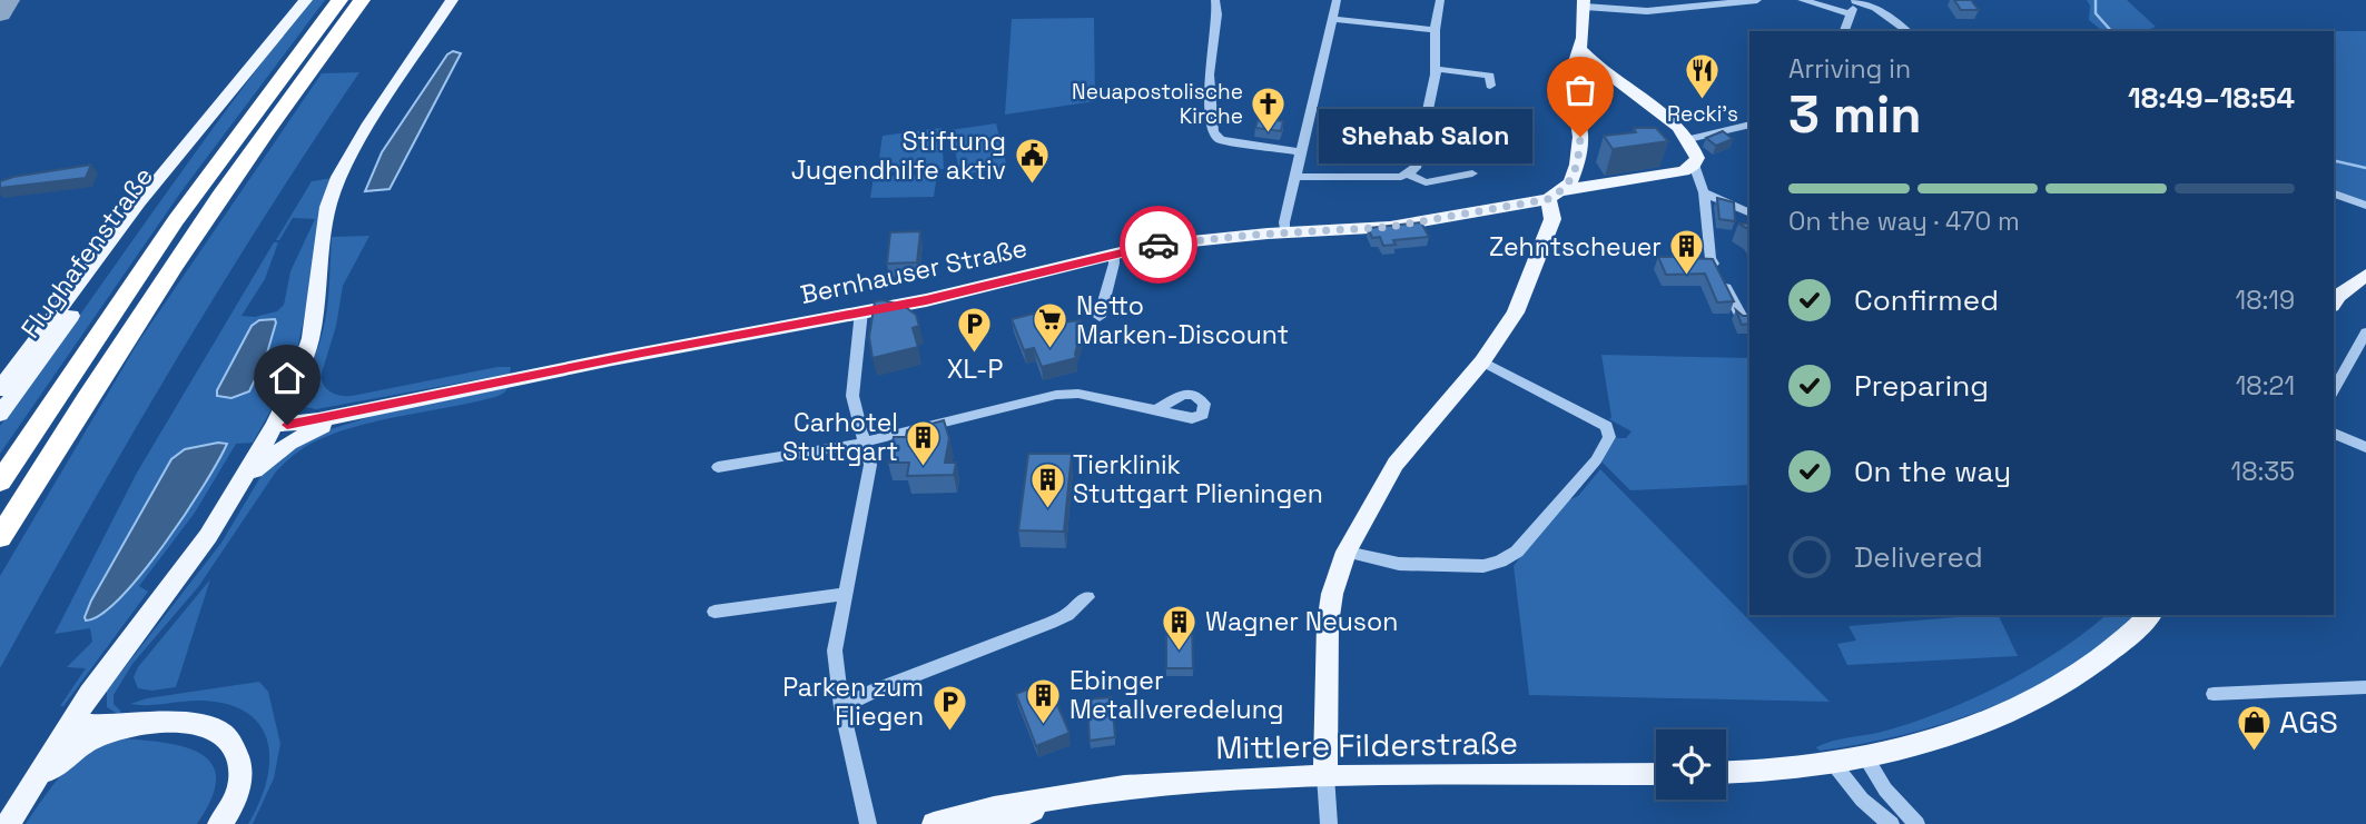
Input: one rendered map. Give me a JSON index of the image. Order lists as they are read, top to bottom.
{
  "streets": {
    "main road": ["Flughafenstraße", "Bernhauser Straße", "Mittlere Filderstraße"]
  },
  "places": {
    "restaurant": ["Recki's"],
    "church": ["Neuapostolische Kirche"],
    "other": ["Shehab Salon"],
    "public building": ["Stiftung Jugendhilfe aktiv"],
    "building": [
      "Zehntscheuer",
      "Carhotel Stuttgart",
      "Tierklinik Stuttgart Plieningen",
      "Wagner Neuson",
      "Ebinger Metallveredelung"
    ],
    "supermarket": ["Netto Marken-Discount"],
    "parking": ["XL-P", "Parken zum Fliegen"],
    "shop": ["AGS"]
  },
  "page": {
    "heading": ["3 min", "Arriving in", "18:49–18:54"],
    "bubble": "Shehab Salon",
    "bar": "On the way · 470 m",
    "list": [
      ["Confirmed", "18:19"],
      ["Preparing", "18:21"],
      ["On the way", "18:35"],
      "Delivered"
    ]
  }
}
